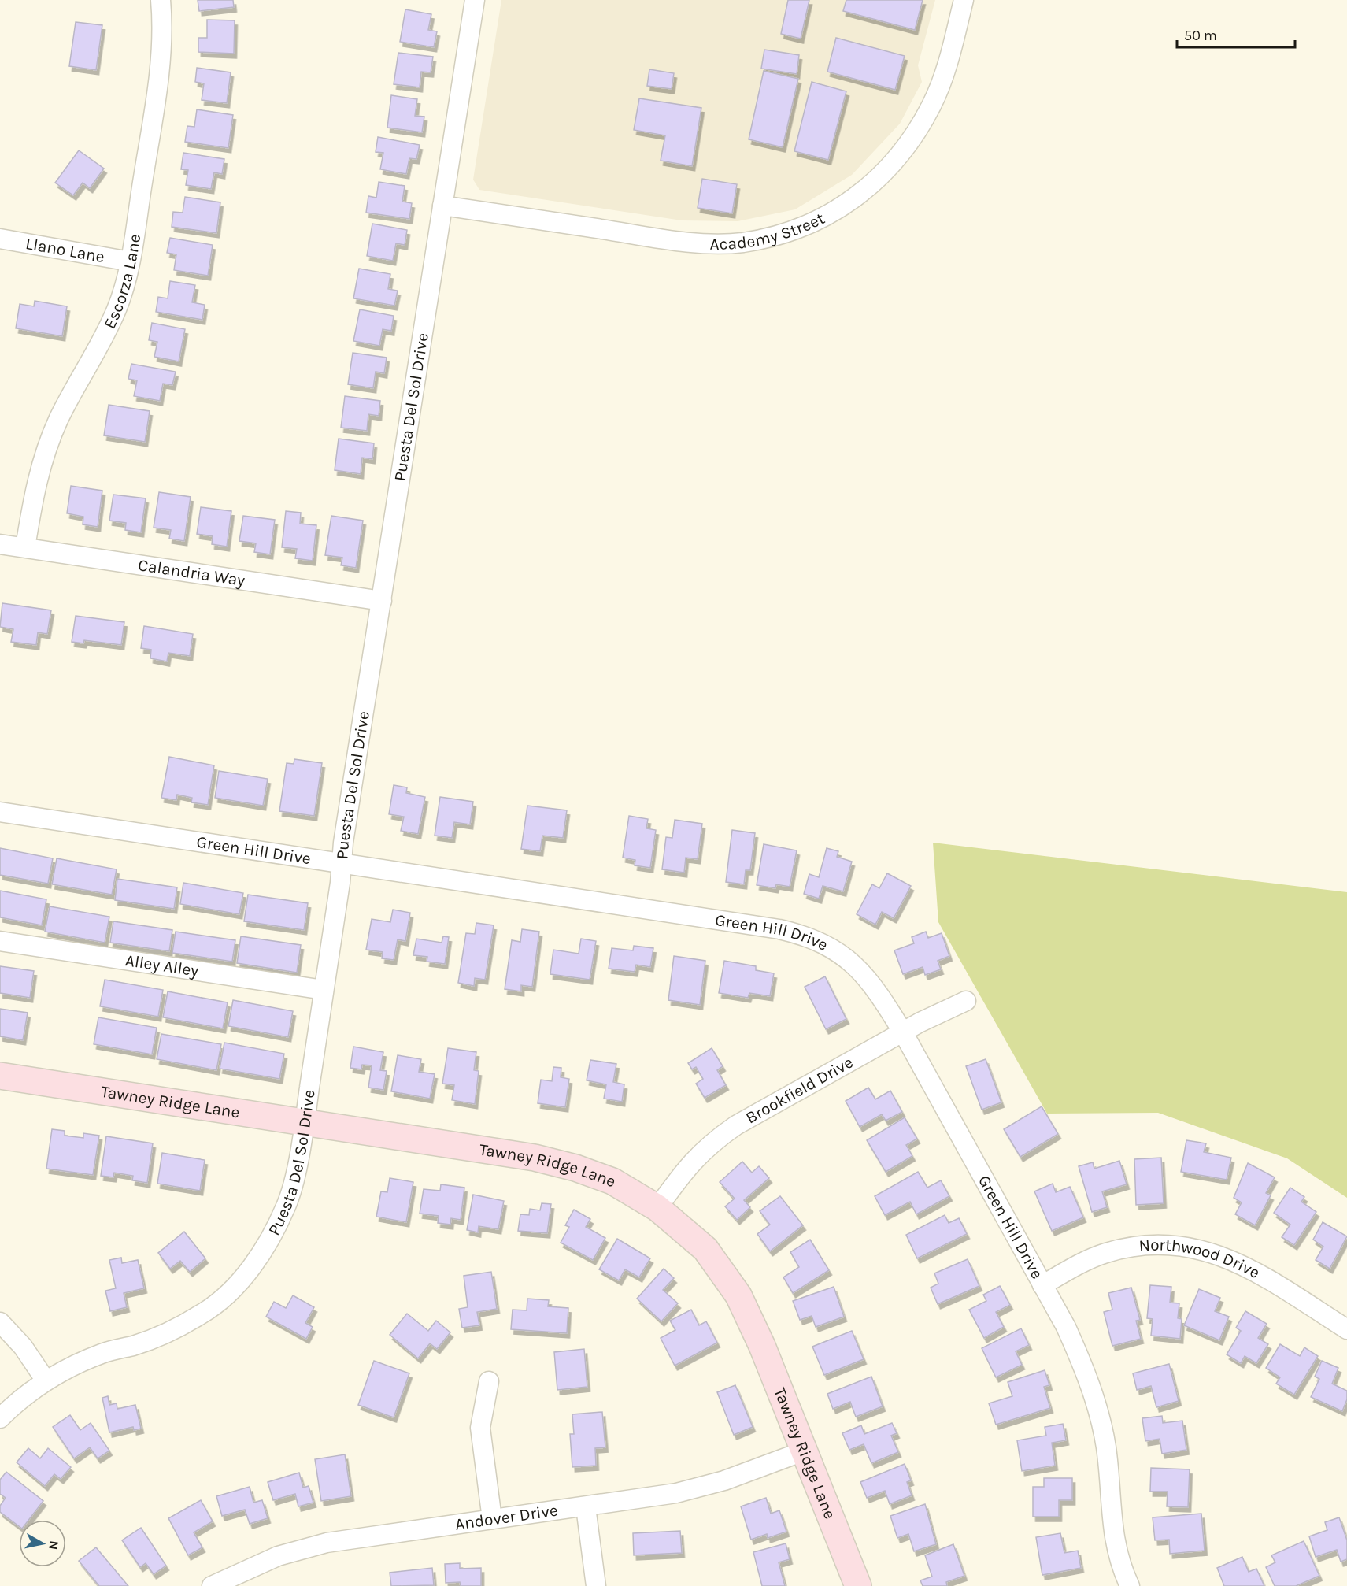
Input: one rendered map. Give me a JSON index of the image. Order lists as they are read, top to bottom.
{
  "streets": {
    "street": [
      "Academy Street",
      "Llano Lane",
      "Escorza Lane",
      "Puesta Del Sol Drive",
      "Calandria Way",
      "Green Hill Drive",
      "Alley Alley",
      "Brookfield Drive",
      "Tawney Ridge Lane",
      "Northwood Drive",
      "Andover Drive"
    ]
  },
  "crossings": [
    ["Academy Street", "Puesta Del Sol Drive"],
    ["Llano Lane", "Escorza Lane"],
    ["Escorza Lane", "Calandria Way"],
    ["Puesta Del Sol Drive", "Calandria Way"],
    ["Puesta Del Sol Drive", "Green Hill Drive"],
    ["Puesta Del Sol Drive", "Alley Alley"],
    ["Puesta Del Sol Drive", "Tawney Ridge Lane"],
    ["Green Hill Drive", "Brookfield Drive"],
    ["Green Hill Drive", "Northwood Drive"],
    ["Brookfield Drive", "Tawney Ridge Lane"],
    ["Tawney Ridge Lane", "Andover Drive"]
  ],
  "scale_bar": "50 m",
  "north": "right"
}
